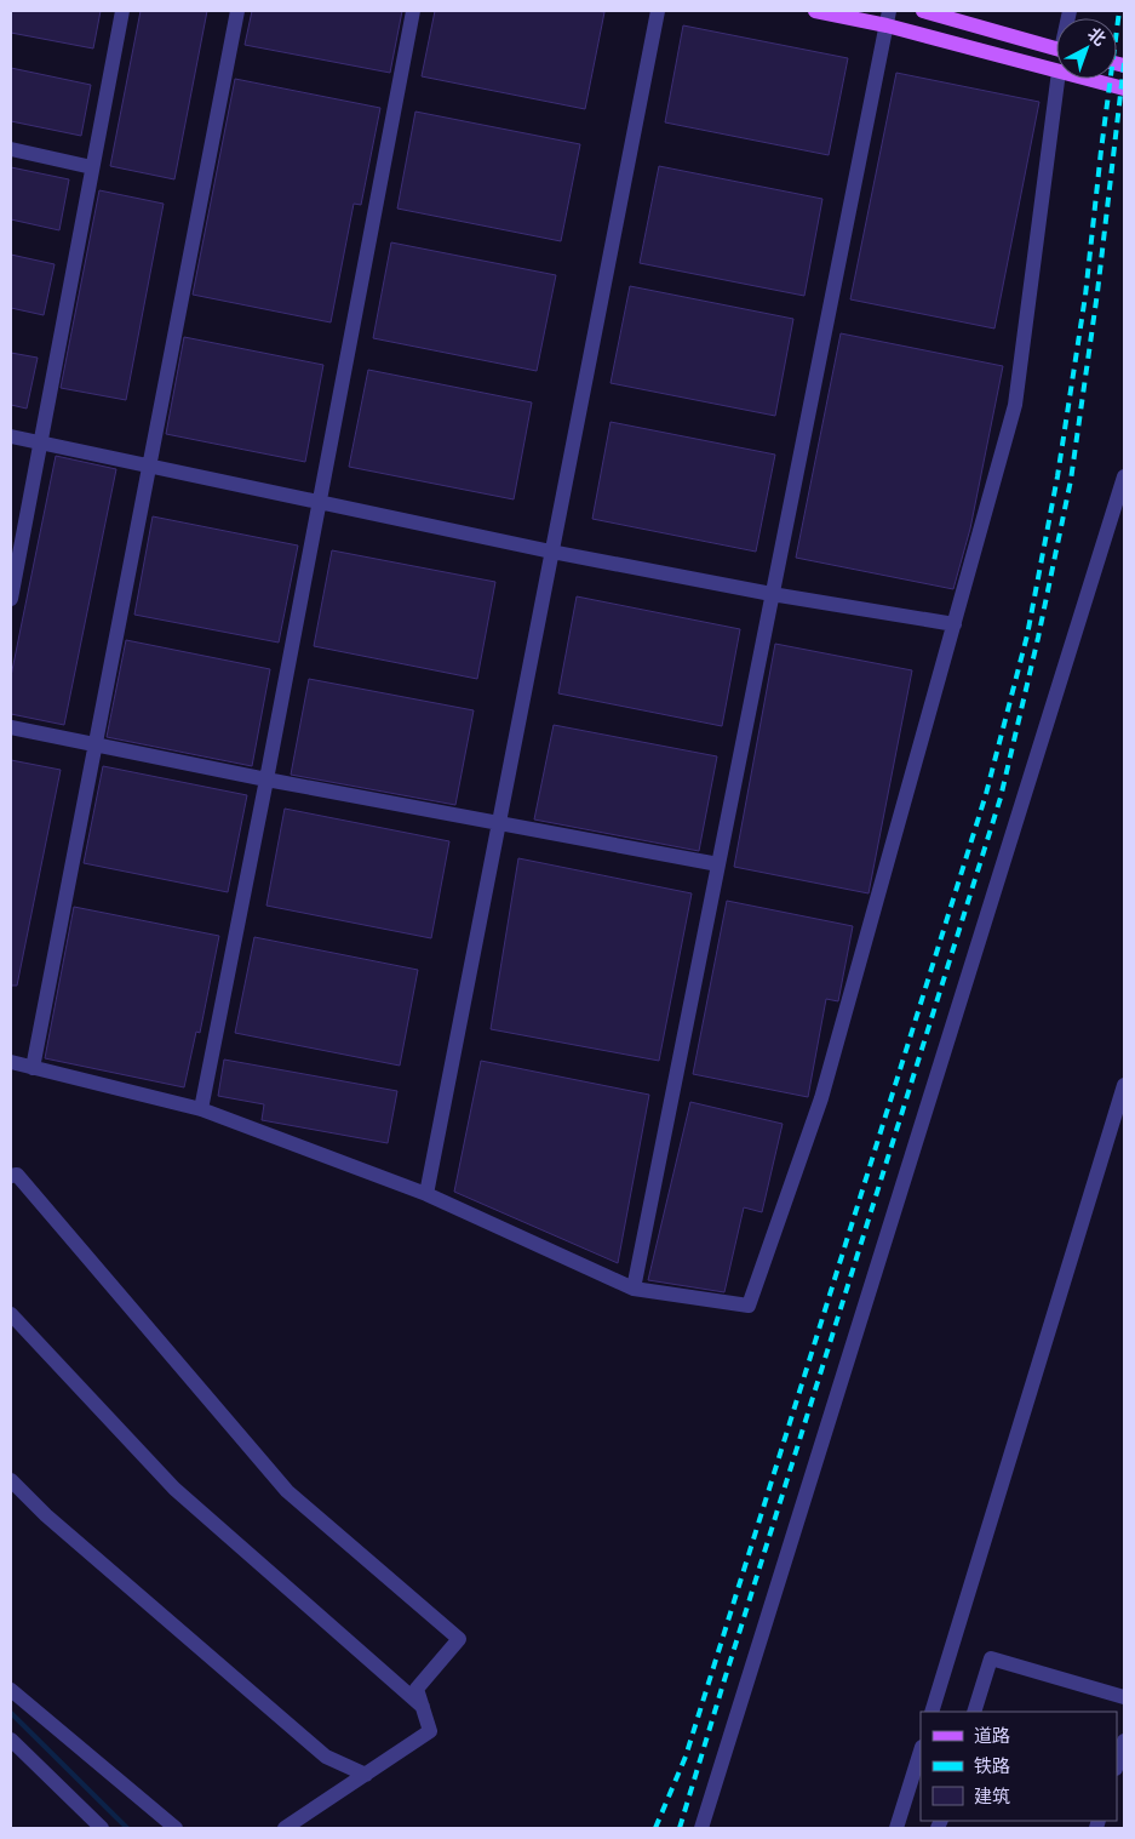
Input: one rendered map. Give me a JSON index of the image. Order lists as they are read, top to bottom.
{
  "legend": ["道路", "铁路", "建筑"],
  "north": "top right"
}
